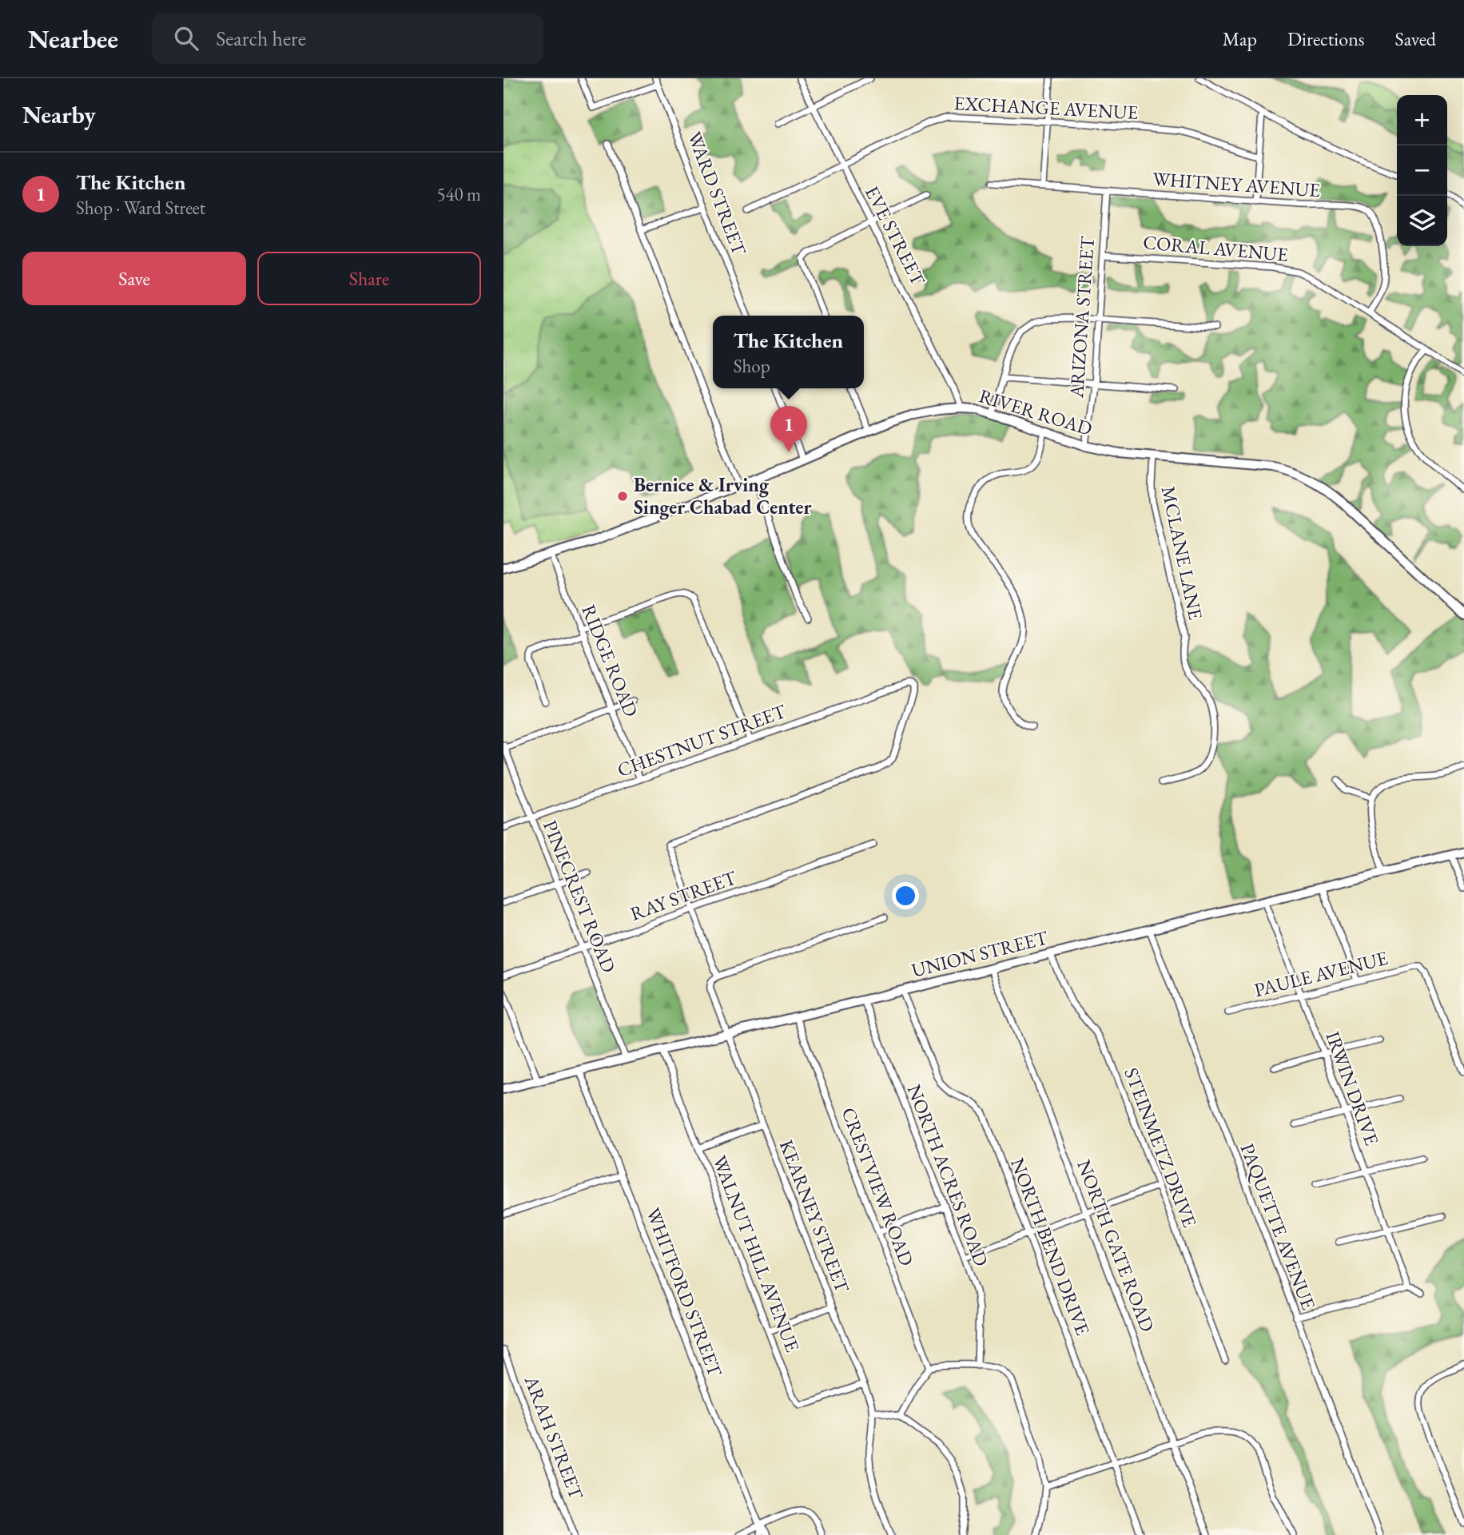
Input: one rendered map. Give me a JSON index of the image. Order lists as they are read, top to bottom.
{
  "streets": {
    "street": [
      "EXCHANGE AVENUE",
      "WHITNEY AVENUE",
      "WARD STREET",
      "EVE STREET",
      "CORAL AVENUE",
      "ARIZONA STREET",
      "RIVER ROAD",
      "MCLANE LANE",
      "RIDGE ROAD",
      "CHESTNUT STREET",
      "RAY STREET",
      "PINECREST ROAD",
      "UNION STREET",
      "PAULE AVENUE",
      "IRWIN DRIVE",
      "STEINMETZ DRIVE",
      "NORTH ACRES ROAD",
      "CRESTVIEW ROAD",
      "KEARNEY STREET",
      "PAQUETTE AVENUE",
      "NORTH GATE ROAD",
      "NORTH BEND DRIVE",
      "WALNUT HILL AVENUE",
      "WHITFORD STREET",
      "ARAH STREET"
    ]
  },
  "crossings": [
    ["EXCHANGE AVENUE", "EVE STREET"],
    ["WHITNEY AVENUE", "CORAL AVENUE"],
    ["WHITNEY AVENUE", "ARIZONA STREET"],
    ["EVE STREET", "RIVER ROAD"],
    ["CORAL AVENUE", "ARIZONA STREET"],
    ["ARIZONA STREET", "RIVER ROAD"],
    ["RIVER ROAD", "MCLANE LANE"],
    ["RIVER ROAD", "RIDGE ROAD"],
    ["RIDGE ROAD", "CHESTNUT STREET"],
    ["CHESTNUT STREET", "RAY STREET"],
    ["CHESTNUT STREET", "PINECREST ROAD"],
    ["RAY STREET", "PINECREST ROAD"],
    ["PINECREST ROAD", "UNION STREET"],
    ["UNION STREET", "IRWIN DRIVE"],
    ["UNION STREET", "STEINMETZ DRIVE"],
    ["UNION STREET", "NORTH ACRES ROAD"],
    ["UNION STREET", "CRESTVIEW ROAD"],
    ["UNION STREET", "KEARNEY STREET"],
    ["UNION STREET", "PAQUETTE AVENUE"],
    ["UNION STREET", "NORTH GATE ROAD"],
    ["UNION STREET", "NORTH BEND DRIVE"],
    ["UNION STREET", "WALNUT HILL AVENUE"],
    ["UNION STREET", "WHITFORD STREET"],
    ["PAULE AVENUE", "IRWIN DRIVE"],
    ["KEARNEY STREET", "WALNUT HILL AVENUE"]
  ],
  "places": ["Bernice & Irving Singer Chabad Center"],
  "page": {
    "header": "Nearbee",
    "search": "Search here",
    "nav": ["Map", "Directions", "Saved"],
    "heading": "Nearby",
    "map_buttons": ["+", "−"],
    "list": [
      {
        "mark": "1",
        "name": "The Kitchen",
        "note": "Shop · Ward Street",
        "value": "540 m"
      }
    ],
    "buttons": ["Save", "Share"],
    "popup": ["The Kitchen", "Shop"],
    "pins": "1"
  }
}
